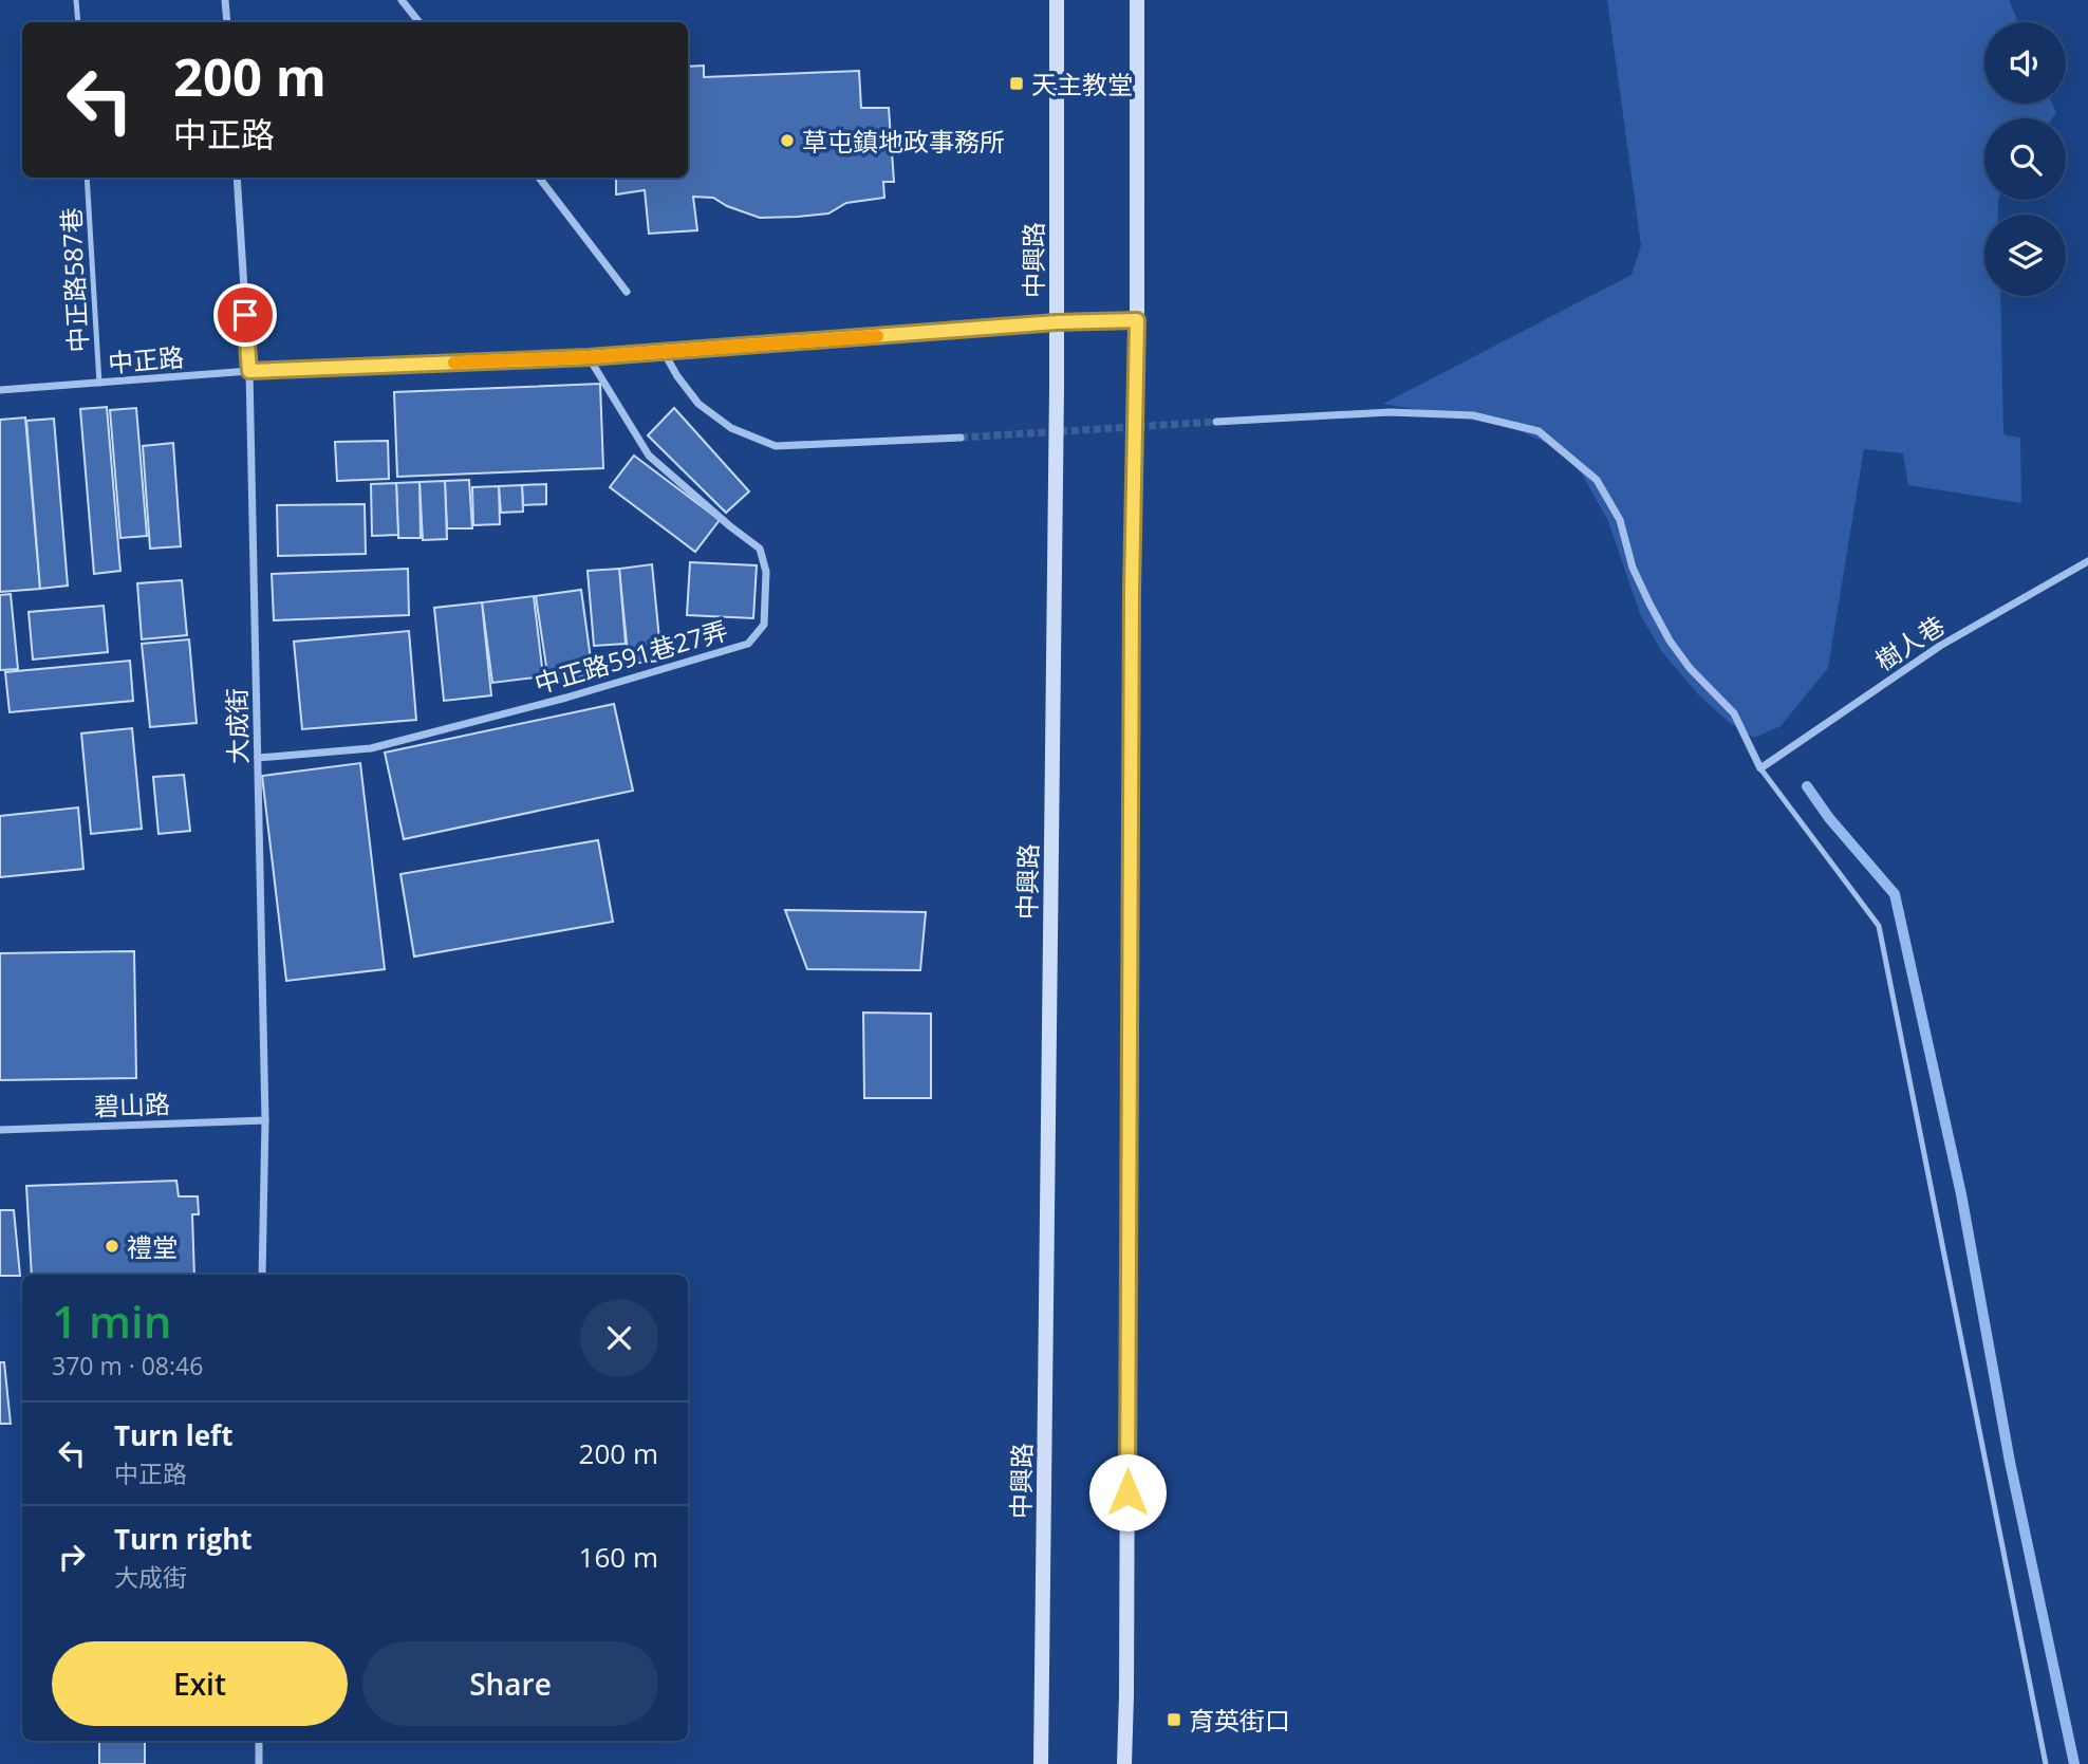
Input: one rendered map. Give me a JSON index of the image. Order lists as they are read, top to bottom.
{
  "streets": {
    "street": [
      "中興路",
      "中正路",
      "樹人巷",
      "中正路591巷27弄",
      "大成街",
      "碧山路"
    ],
    "lane": ["中正路587巷"]
  },
  "crossings": [
    ["中興路", "中正路"],
    ["中正路587巷", "中正路"],
    ["中正路", "中正路591巷27弄"],
    ["中正路", "大成街"],
    ["中正路591巷27弄", "大成街"],
    ["大成街", "碧山路"]
  ],
  "places": {
    "transit": ["天主教堂", "育英街口"],
    "other": ["草屯鎮地政事務所", "禮堂"]
  },
  "page": {
    "turn": ["200 m", "中正路"],
    "heading": ["1 min", "370 m · 08:46"],
    "list": [
      {
        "name": "Turn left",
        "note": "中正路",
        "value": "200 m"
      },
      {
        "name": "Turn right",
        "note": "大成街",
        "value": "160 m"
      }
    ],
    "buttons": ["Exit", "Share"]
  }
}
